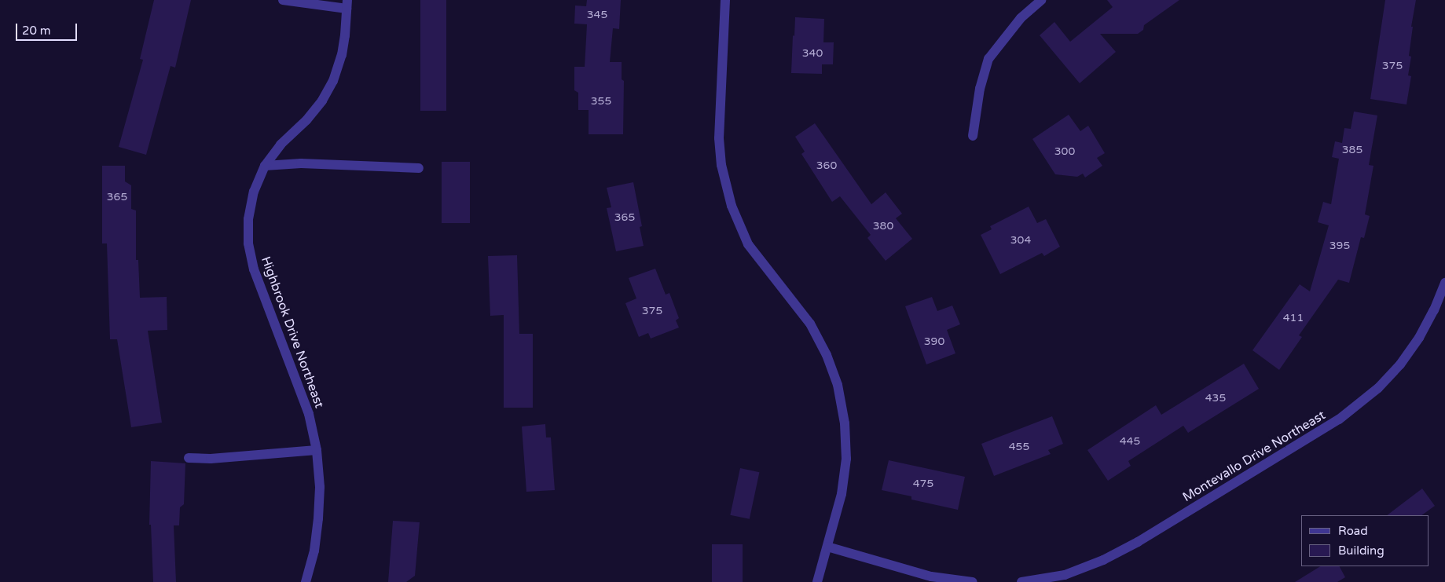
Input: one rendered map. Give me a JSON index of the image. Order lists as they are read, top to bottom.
{
  "streets": {
    "street": ["Highbrook Drive Northeast", "Montevallo Drive Northeast"]
  },
  "house_numbers": [
    "345",
    "340",
    "375",
    "355",
    "385",
    "300",
    "360",
    "365",
    "365",
    "380",
    "304",
    "395",
    "375",
    "411",
    "390",
    "435",
    "445",
    "455",
    "475"
  ],
  "legend": ["Road", "Building"],
  "scale_bar": "20 m"
}
